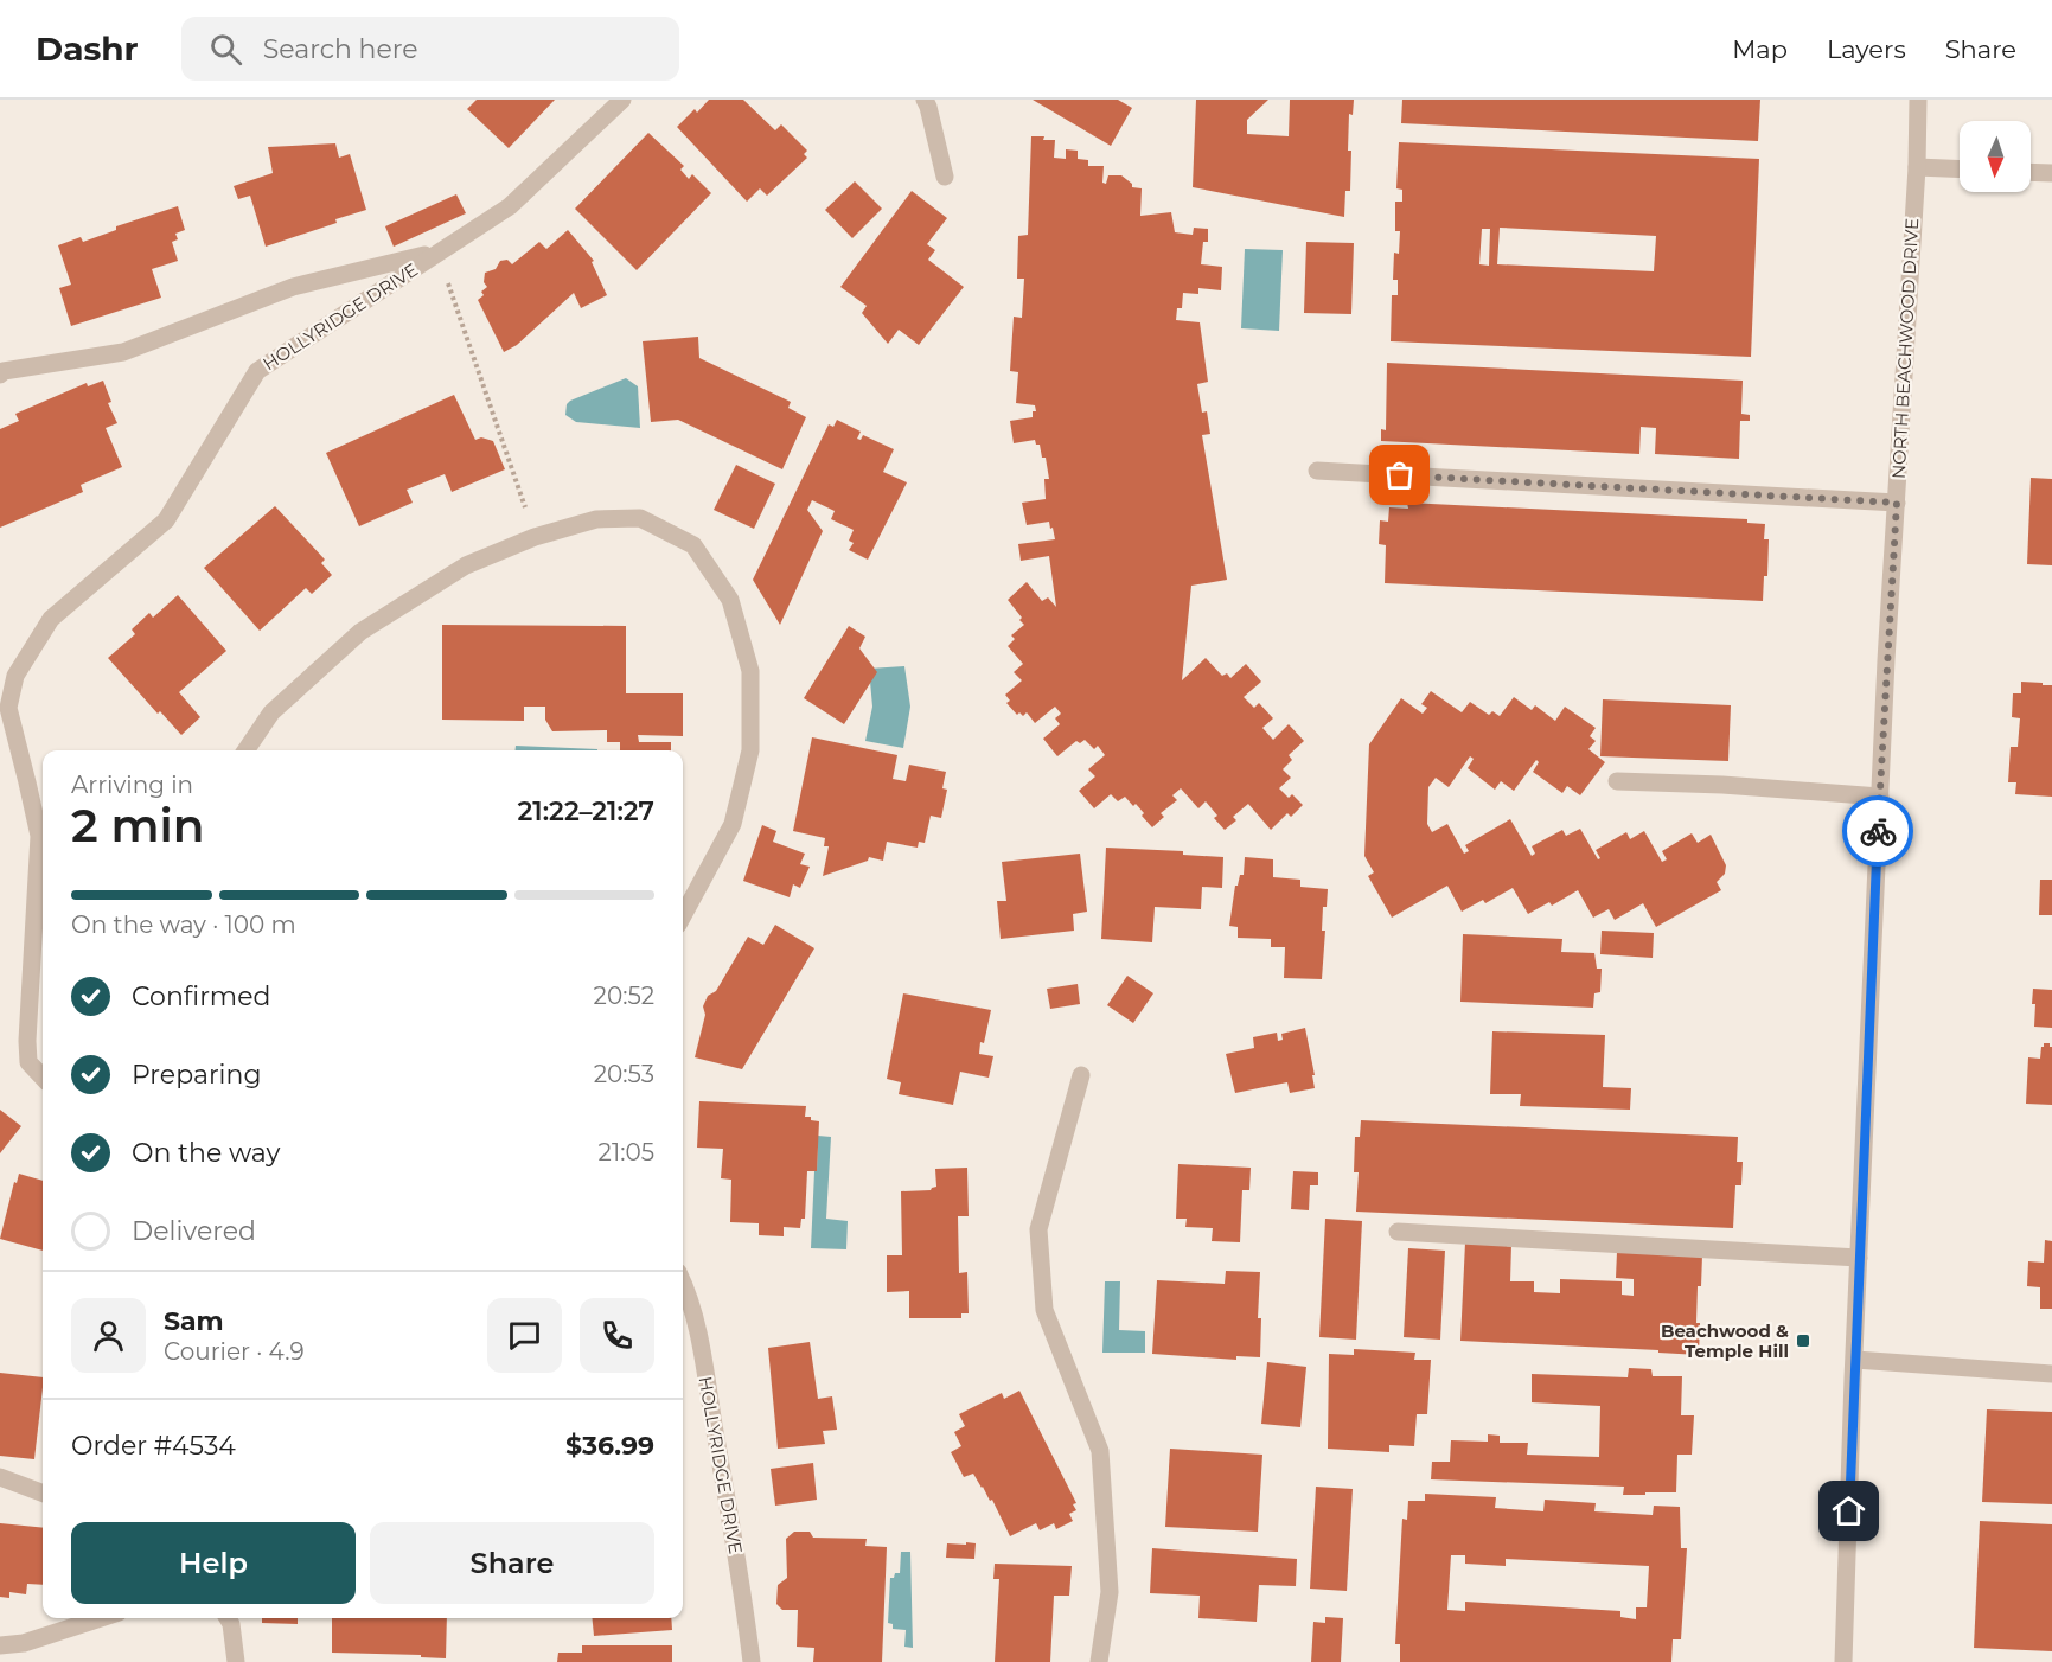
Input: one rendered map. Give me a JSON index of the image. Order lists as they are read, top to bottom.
{
  "streets": {
    "street": ["HOLLYRIDGE DRIVE", "NORTH BEACHWOOD DRIVE"]
  },
  "places": {
    "transit": ["Beachwood & Temple Hill"]
  },
  "north": "bottom",
  "page": {
    "header": "Dashr",
    "search": "Search here",
    "nav": ["Map", "Layers", "Share"],
    "heading": ["2 min", "Arriving in", "21:22–21:27"],
    "panel": [
      "Sam",
      "Courier · 4.9",
      "Order #4534",
      "$36.99"
    ],
    "bar": "On the way · 100 m",
    "list": [
      ["Confirmed", "20:52"],
      ["Preparing", "20:53"],
      ["On the way", "21:05"],
      "Delivered"
    ],
    "buttons": ["Help", "Share"]
  }
}
